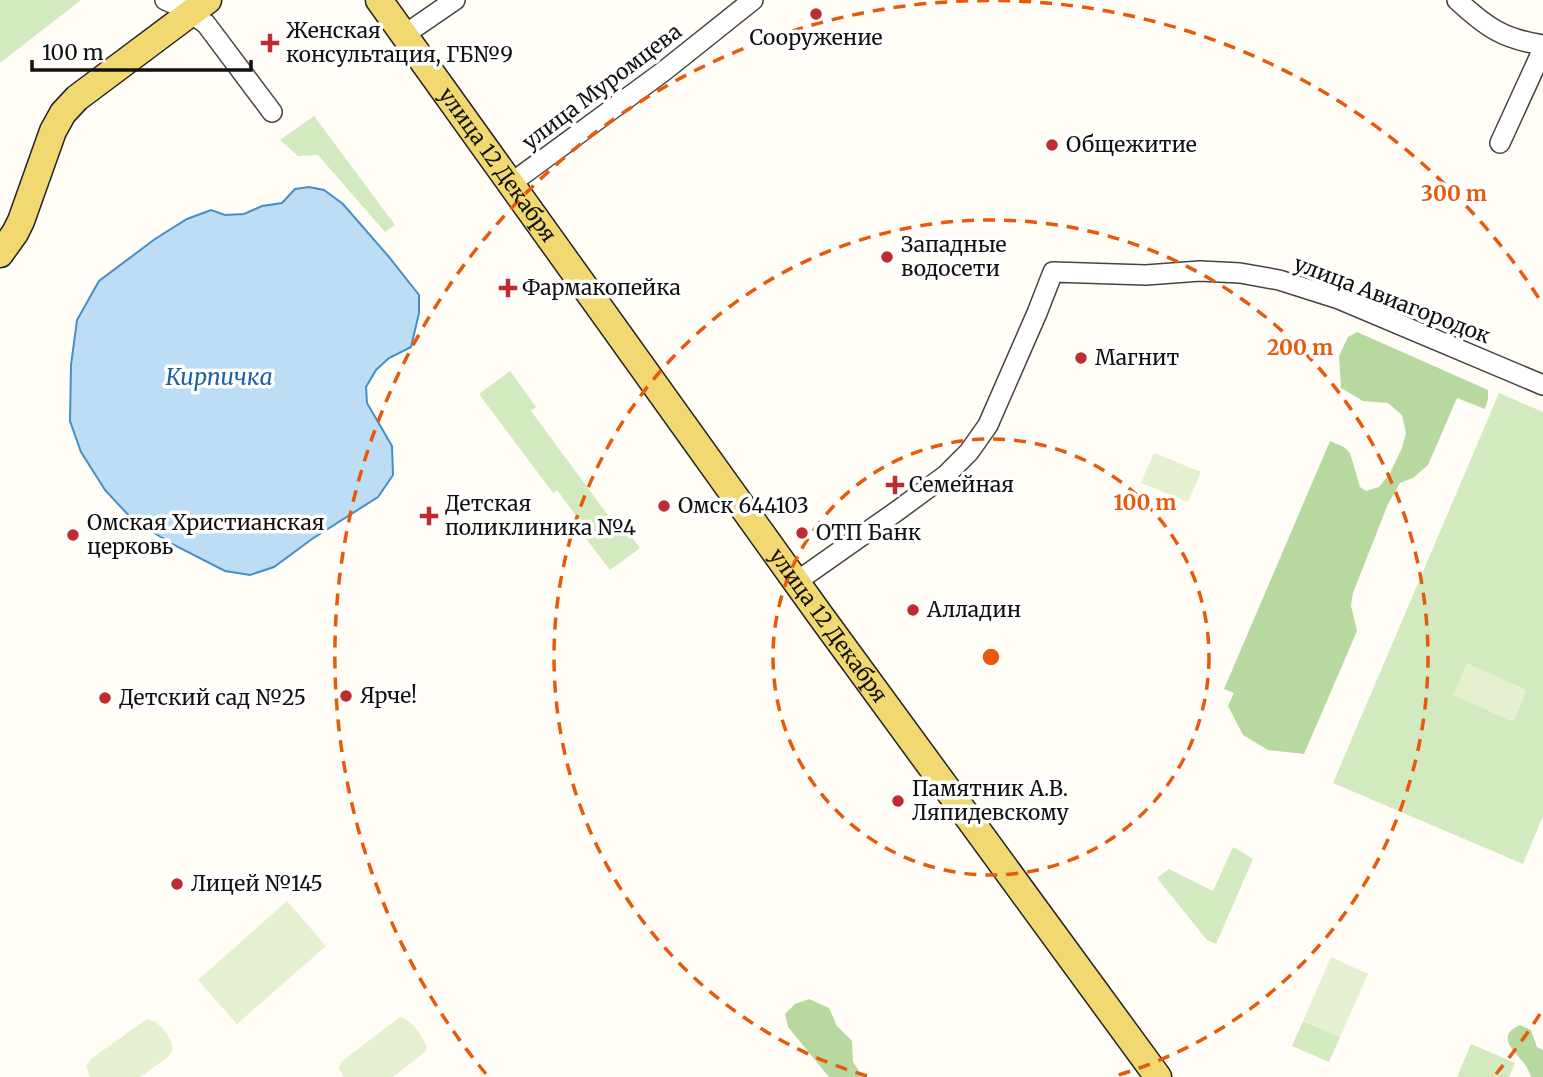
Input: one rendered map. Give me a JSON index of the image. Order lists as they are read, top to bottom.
{
  "streets": {
    "main road": ["улица 12 Декабря"],
    "street": ["улица Муромцева", "улица Авиагородок"]
  },
  "crossings": [
    ["улица Муромцева", "улица 12 Декабря"],
    ["улица 12 Декабря", "улица Авиагородок"]
  ],
  "water": ["Кирпичка"],
  "places": {
    "other": [
      "Сооружение",
      "Общежитие",
      "Западные водосети",
      "Магнит",
      "Омск 644103",
      "ОТП Банк",
      "Омская Христианская церковь",
      "Алладин",
      "Ярче!",
      "Детский сад №25",
      "Памятник А.В. Ляпидевскому",
      "Лицей №145"
    ],
    "health": [
      "Женская консультация, ГБ№9",
      "Фармакопейка",
      "Семейная",
      "Детская поликлиника №4"
    ]
  },
  "scale_bar": "100 m",
  "rings": ["300 m", "200 m", "100 m"]
}
